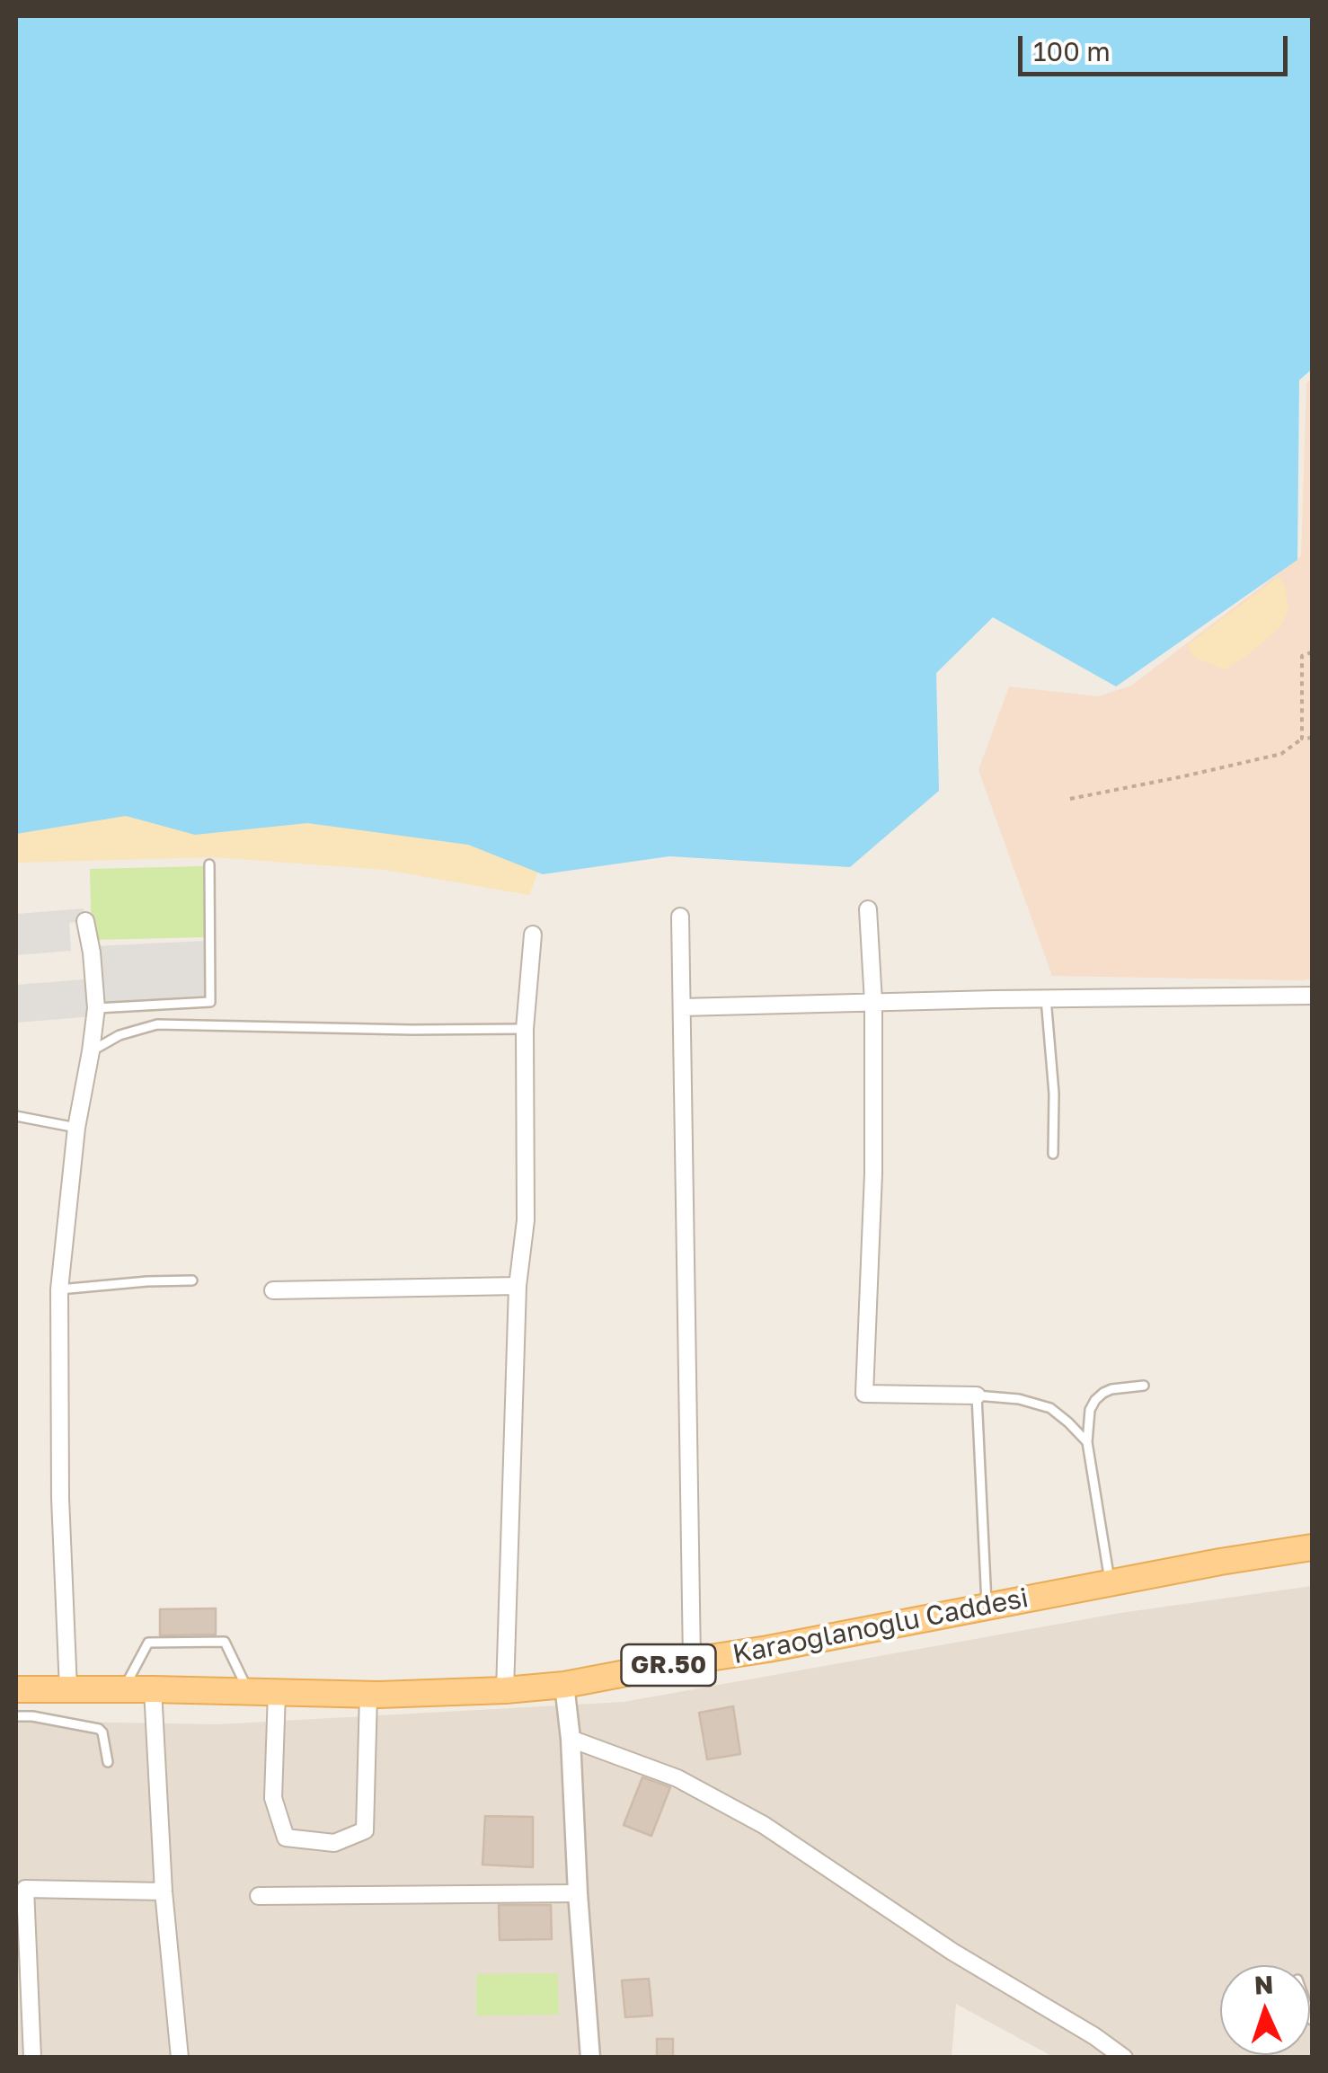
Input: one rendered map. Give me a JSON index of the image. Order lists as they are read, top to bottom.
{
  "streets": {
    "main road": ["Karaoğlanoğlu Caddesi", "GR.50"]
  },
  "scale_bar": "100 m",
  "north": "top"
}
